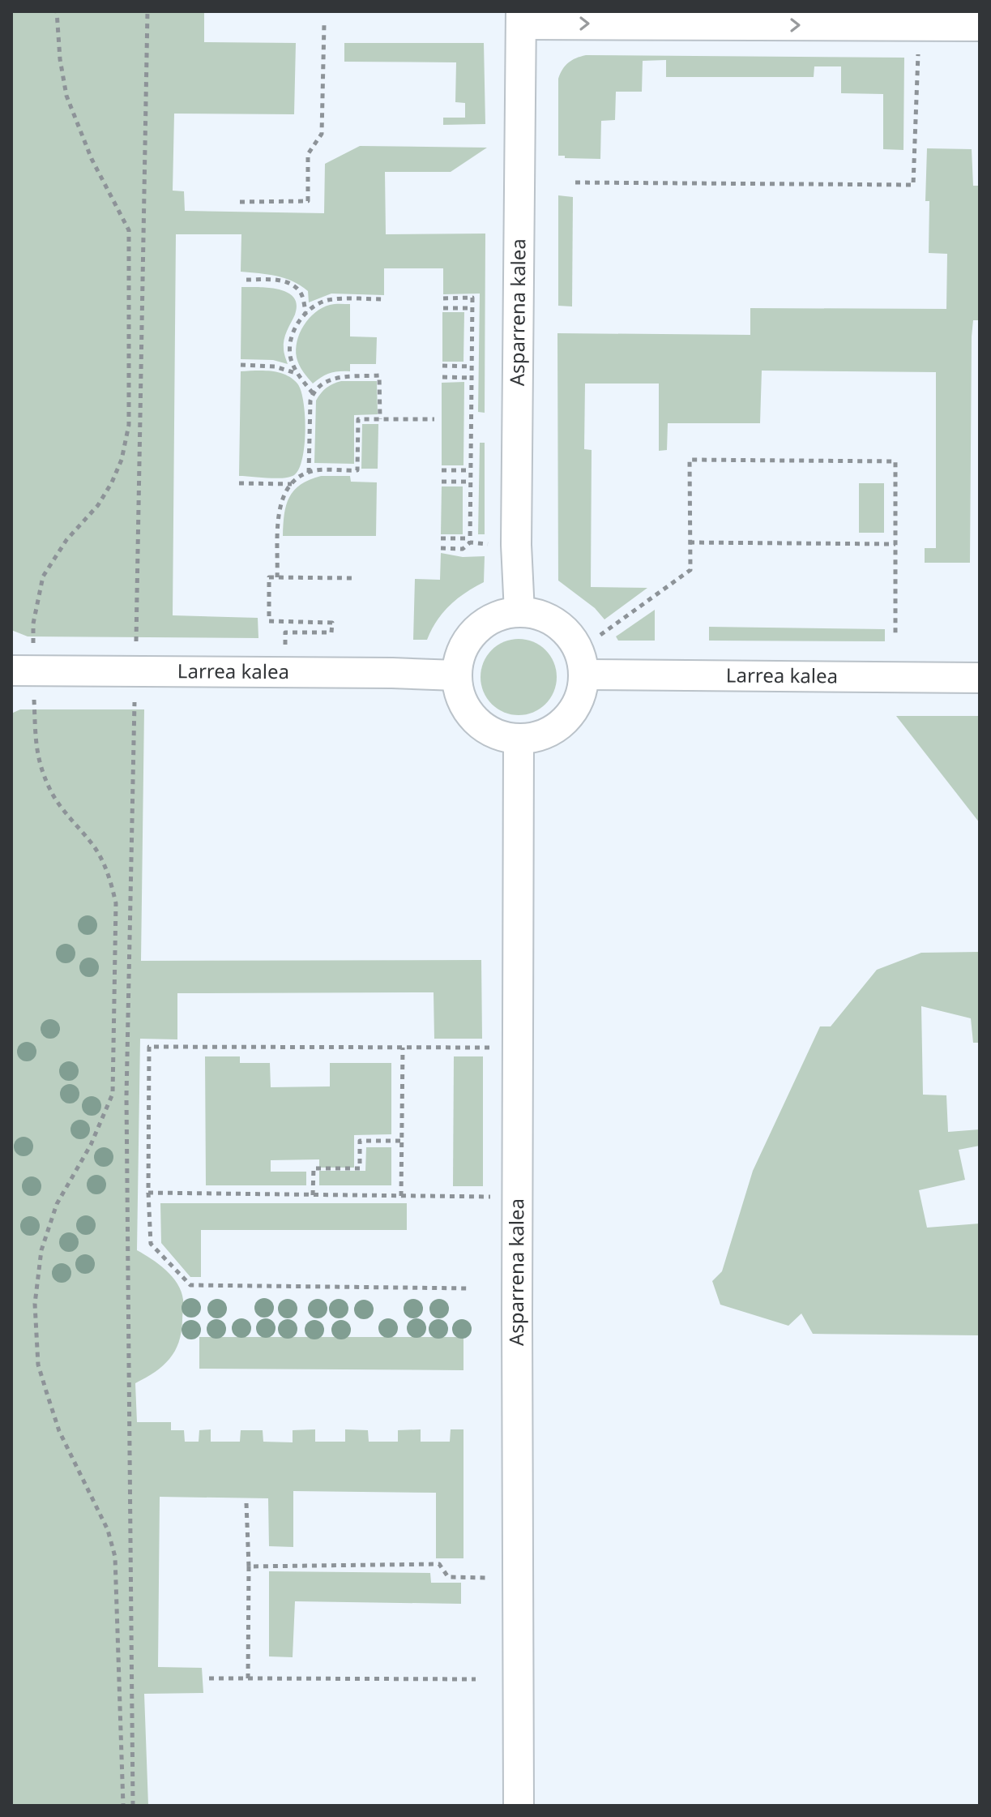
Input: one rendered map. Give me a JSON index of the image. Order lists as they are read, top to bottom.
{
  "streets": {
    "street": ["Asparrena kalea", "Larrea kalea"]
  },
  "crossings": [
    ["Asparrena kalea", "Larrea kalea"]
  ]
}
